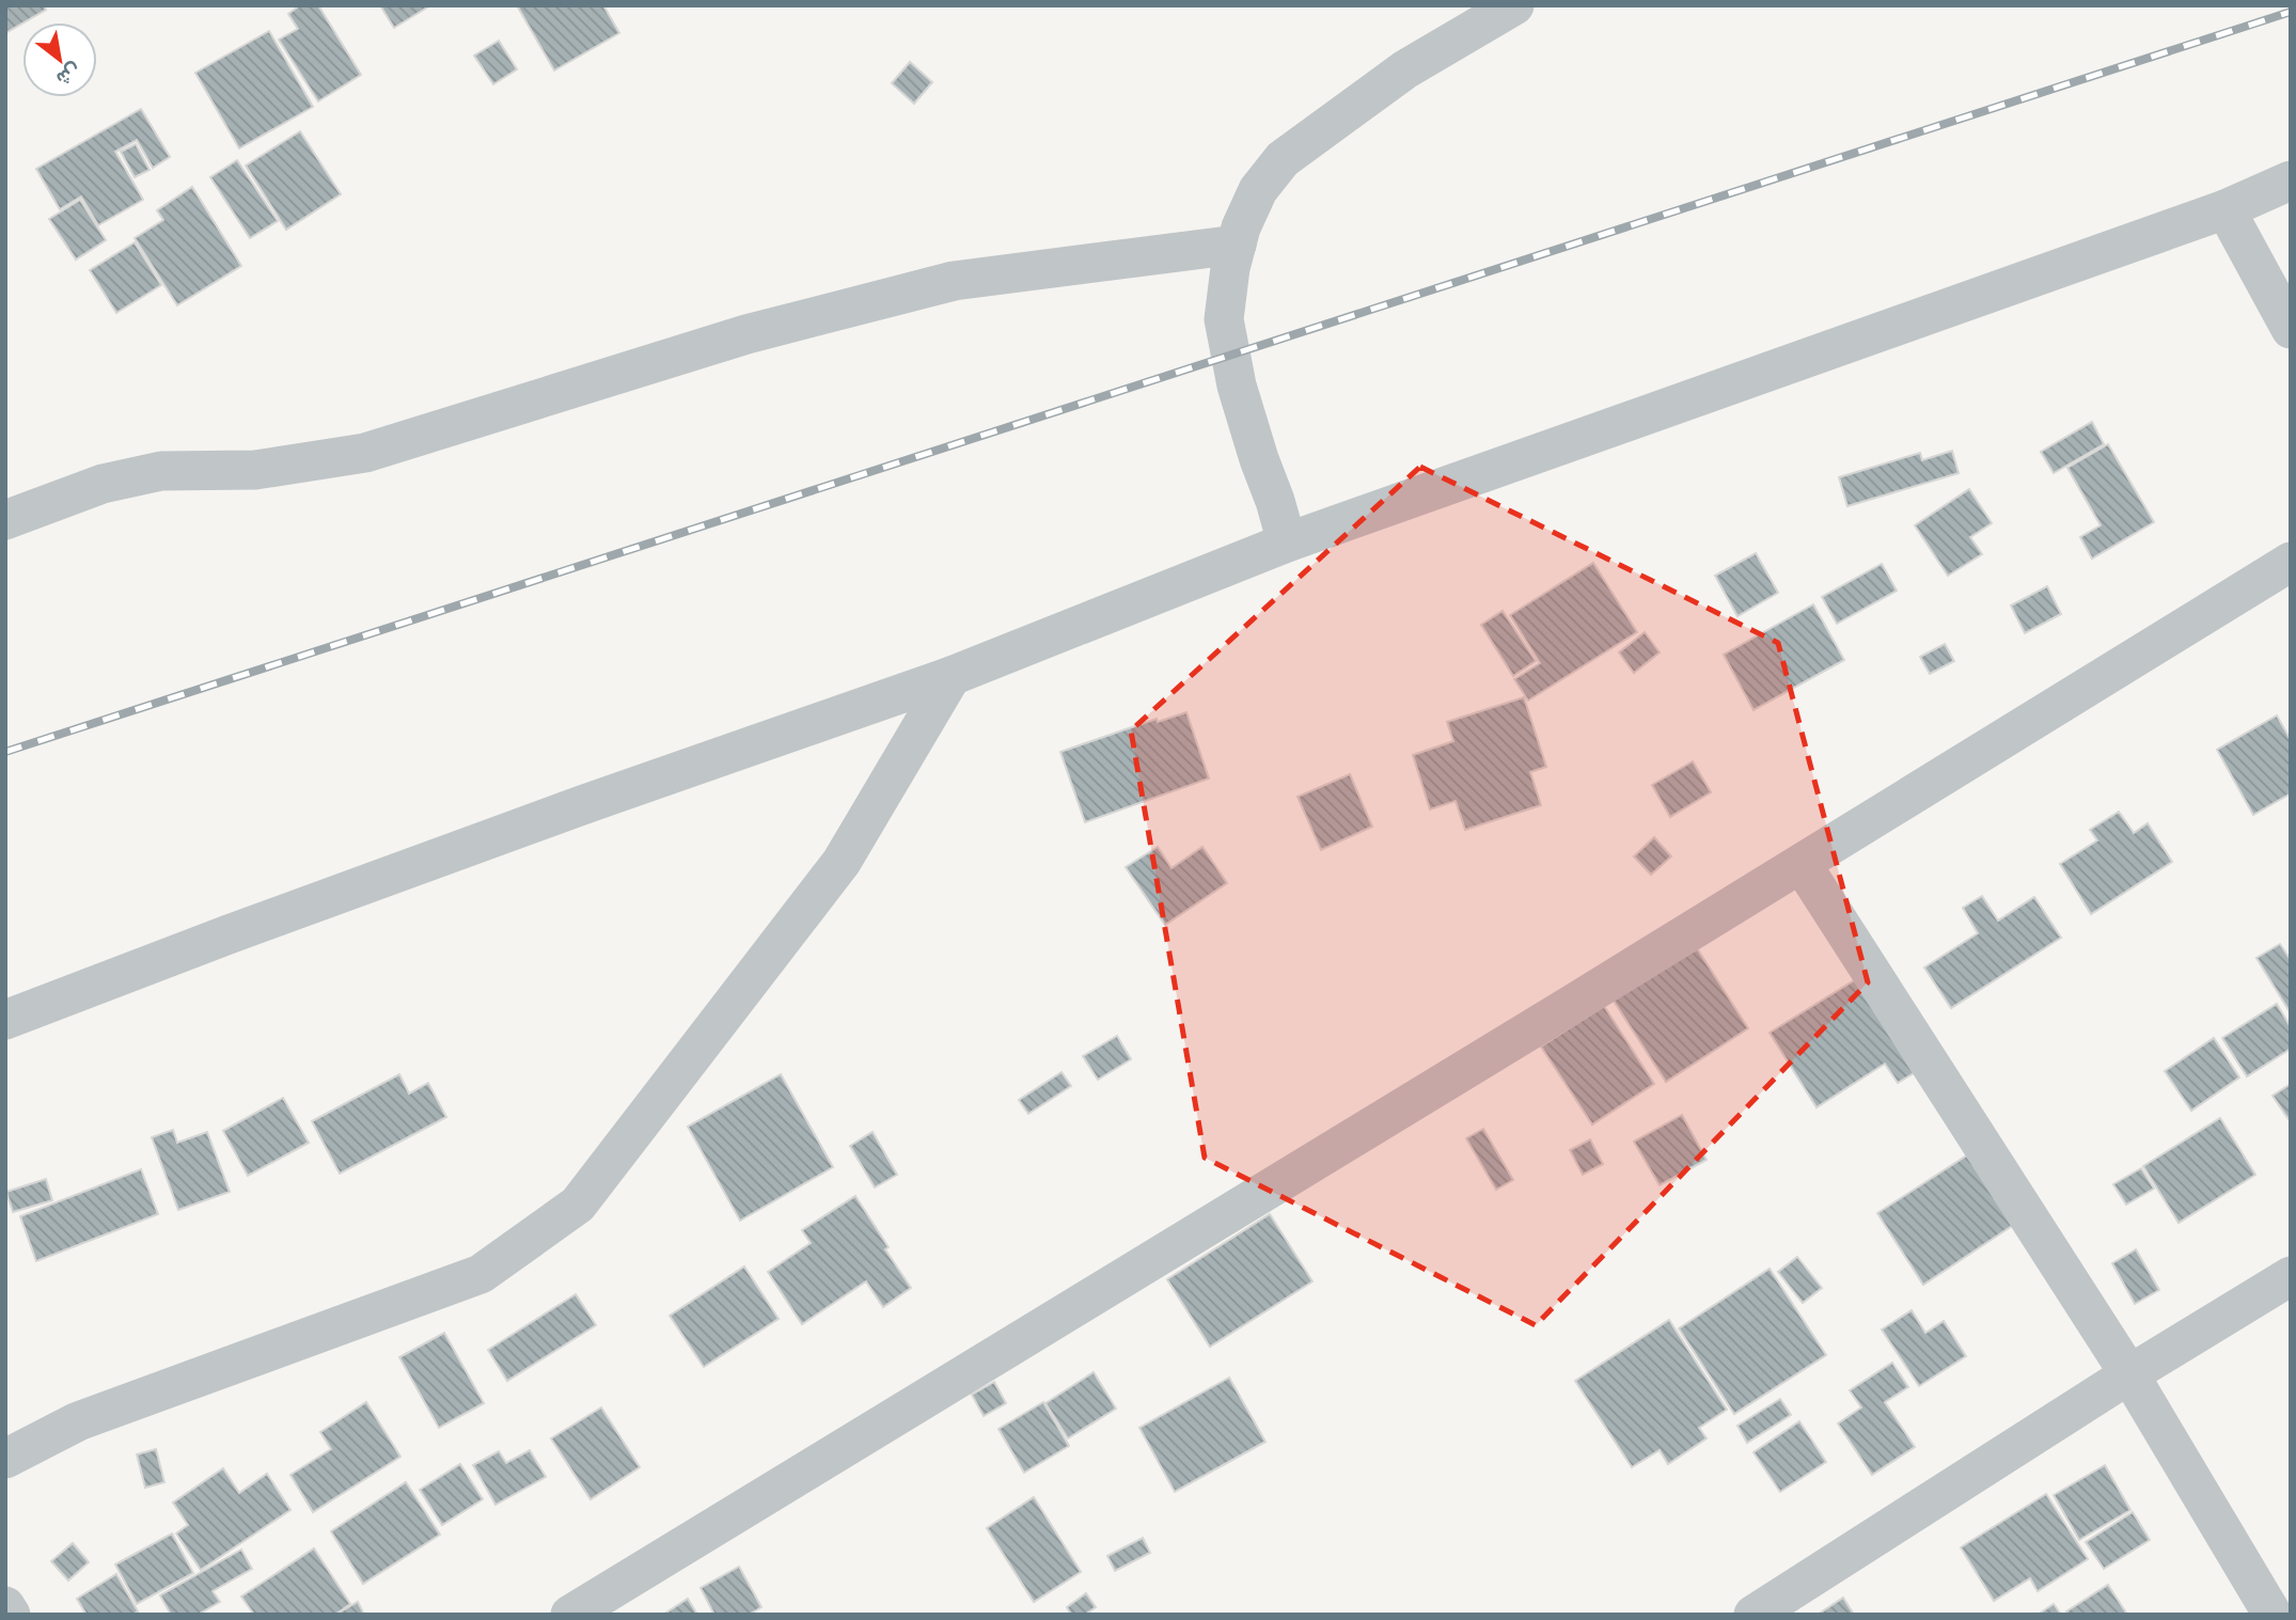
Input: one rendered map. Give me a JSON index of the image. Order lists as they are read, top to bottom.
{
  "north": "bottom right"
}
